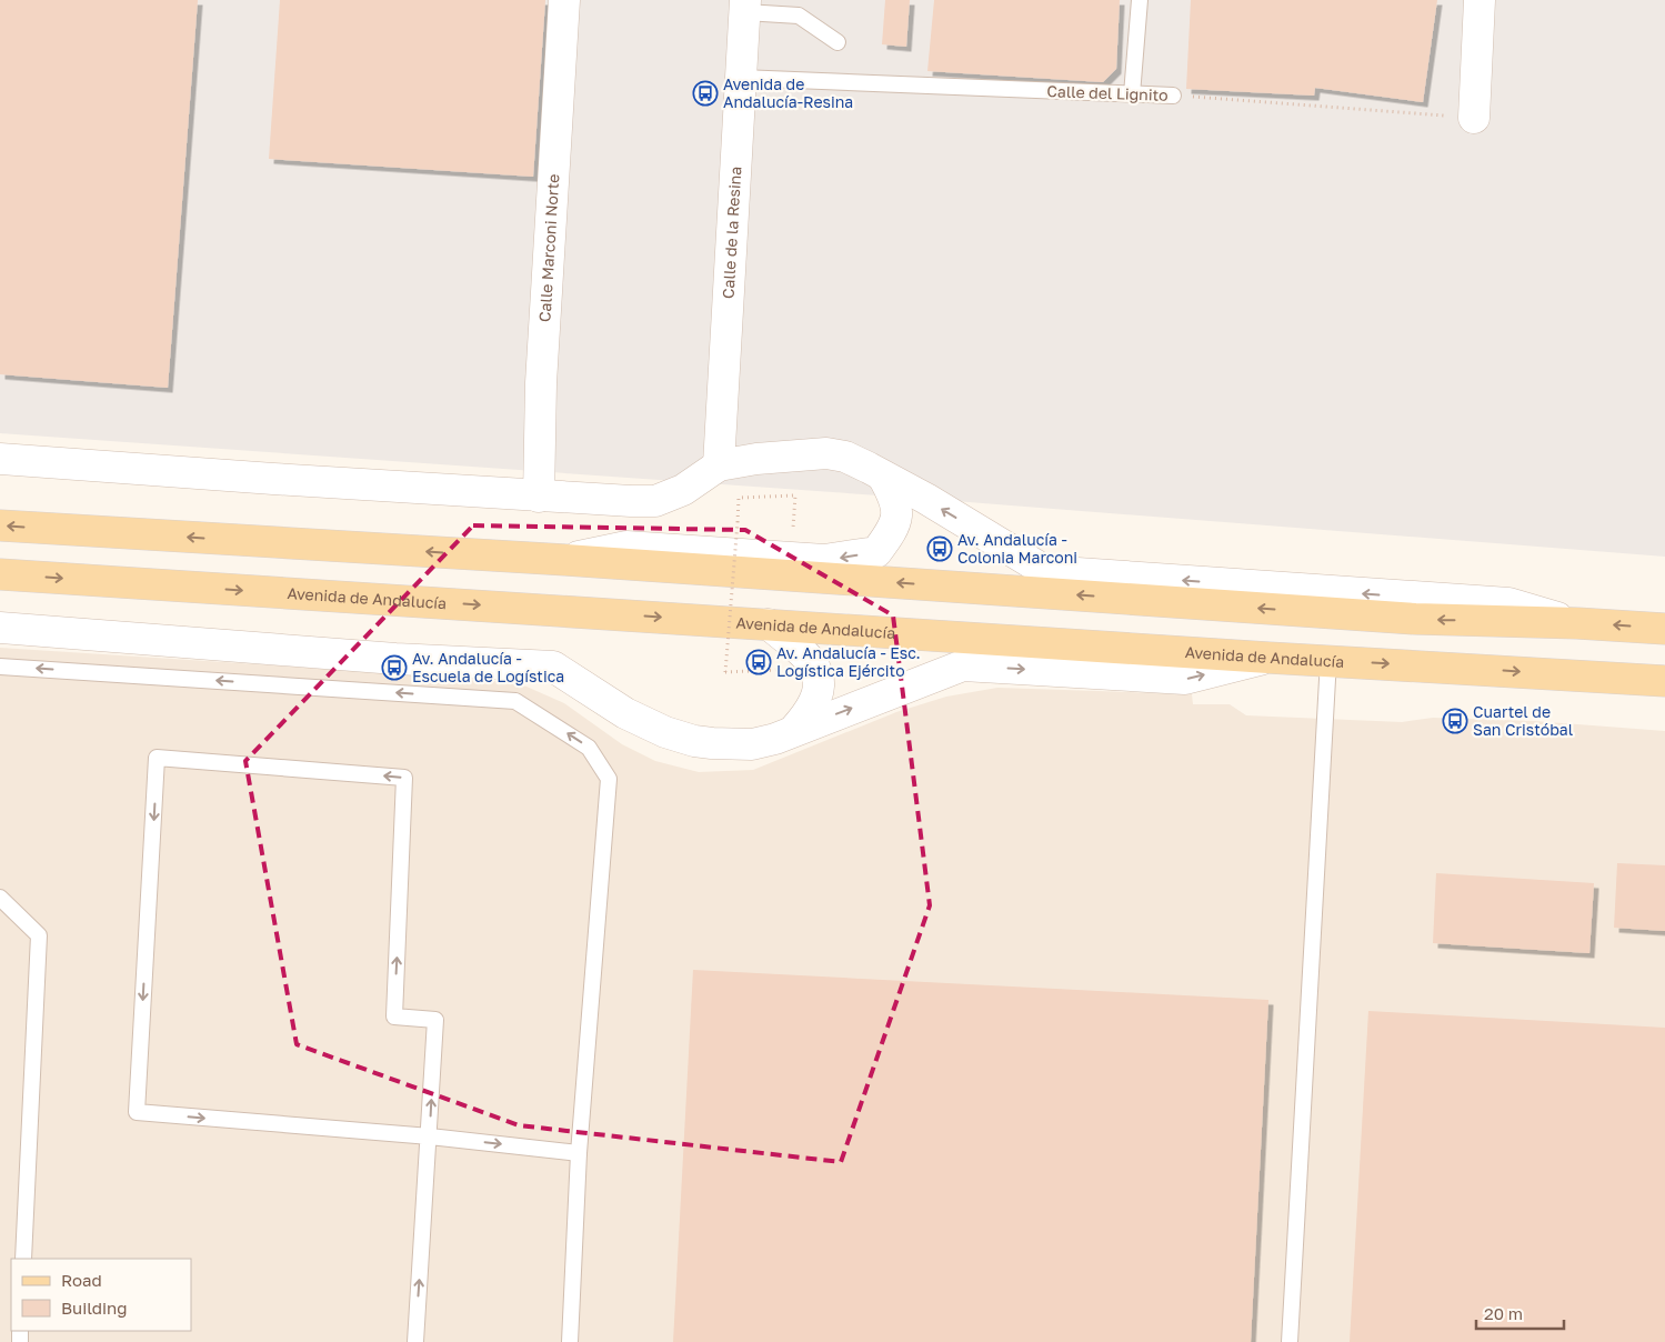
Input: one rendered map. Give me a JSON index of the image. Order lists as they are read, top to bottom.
{
  "streets": {
    "main road": ["Avenida de Andalucía"],
    "street": ["Calle de la Resina", "Calle Marconi Norte"],
    "lane": ["Calle del Lignito"]
  },
  "crossings": [
    ["Calle del Lignito", "Calle de la Resina"]
  ],
  "places": {
    "bus stop": [
      "Avenida de Andalucía-Resina",
      "Av. Andalucía - Colonia Marconi",
      "Av. Andalucía - Esc. Logística Ejército",
      "Av. Andalucía - Escuela de Logística",
      "Cuartel de San Cristóbal"
    ]
  },
  "legend": ["Road", "Building"],
  "scale_bar": "20 m"
}
